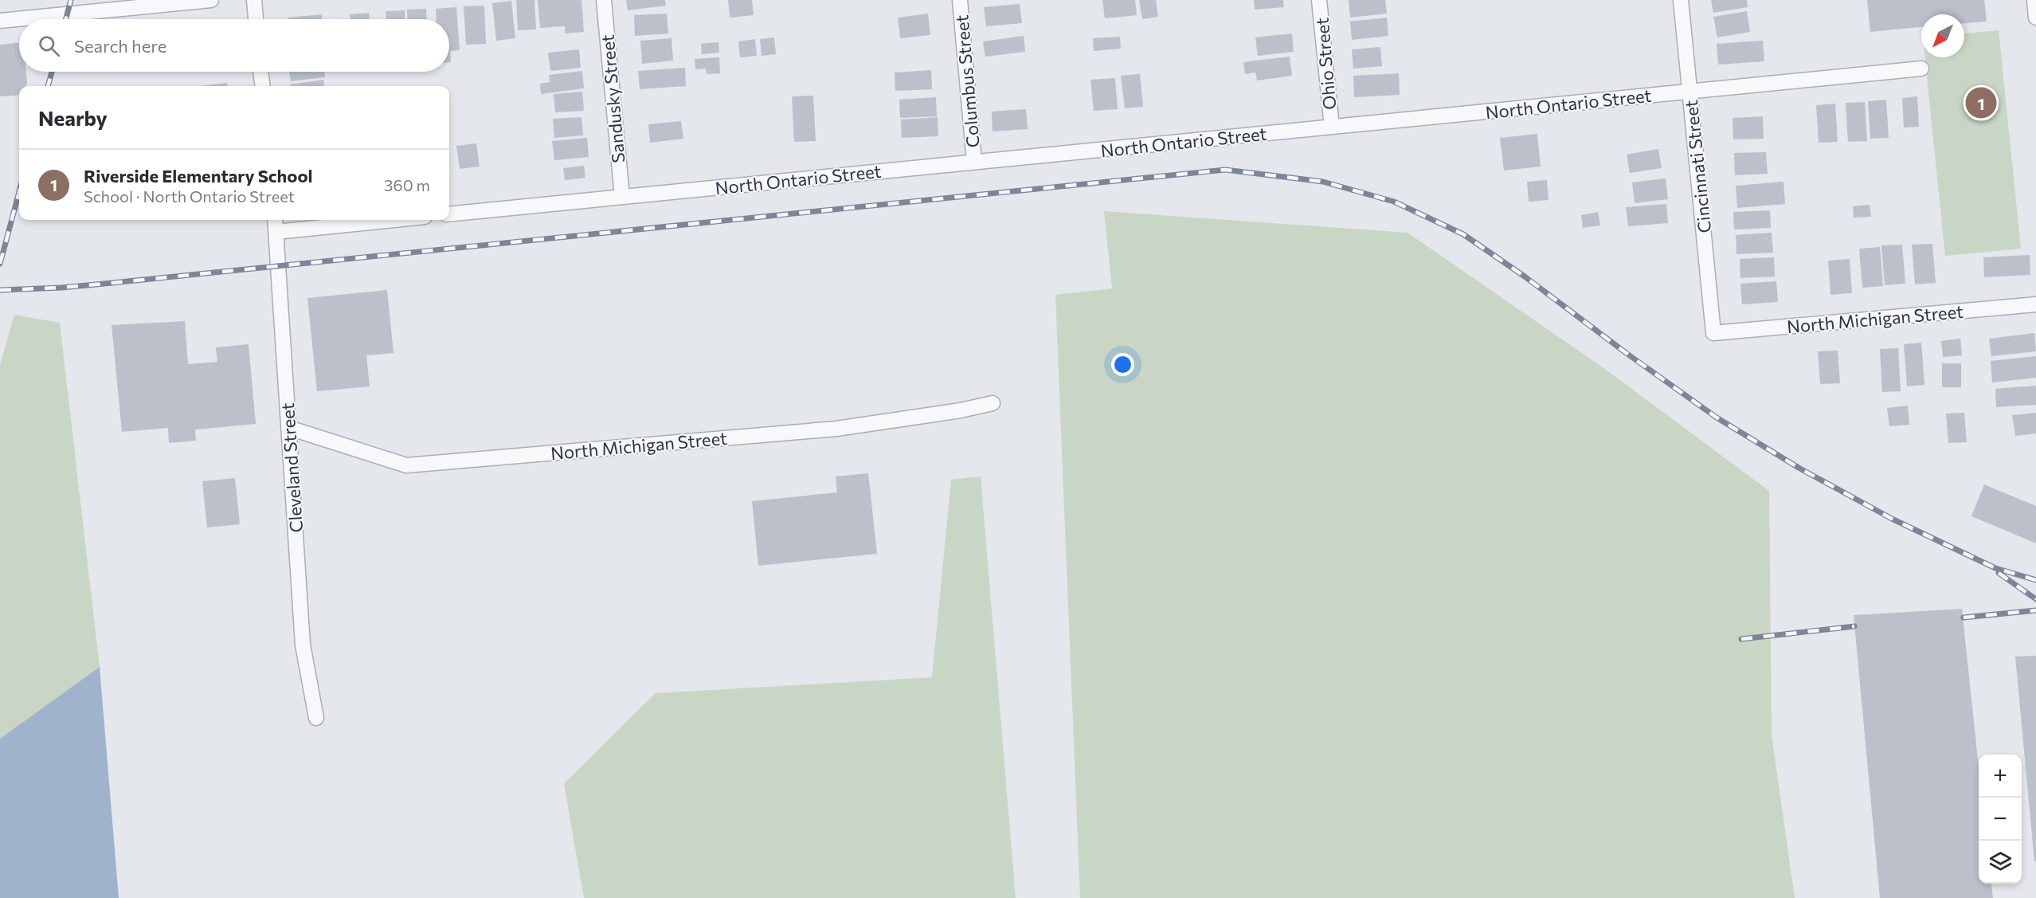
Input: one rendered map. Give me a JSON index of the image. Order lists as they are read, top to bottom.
{
  "streets": {
    "street": [
      "Ohio Street",
      "Columbus Street",
      "Sandusky Street",
      "North Ontario Street",
      "Cincinnati Street",
      "North Michigan Street",
      "Cleveland Street"
    ]
  },
  "crossings": [
    ["Ohio Street", "North Ontario Street"],
    ["Columbus Street", "North Ontario Street"],
    ["Sandusky Street", "North Ontario Street"],
    ["North Ontario Street", "Cincinnati Street"],
    ["Cincinnati Street", "North Michigan Street"],
    ["North Michigan Street", "Cleveland Street"]
  ],
  "north": "bottom left",
  "page": {
    "search": "Search here",
    "pins": "1",
    "heading": "Nearby",
    "list": [
      {
        "mark": "1",
        "name": "Riverside Elementary School",
        "note": "School · North Ontario Street",
        "value": "360 m"
      }
    ],
    "map_buttons": ["+", "−"]
  }
}
